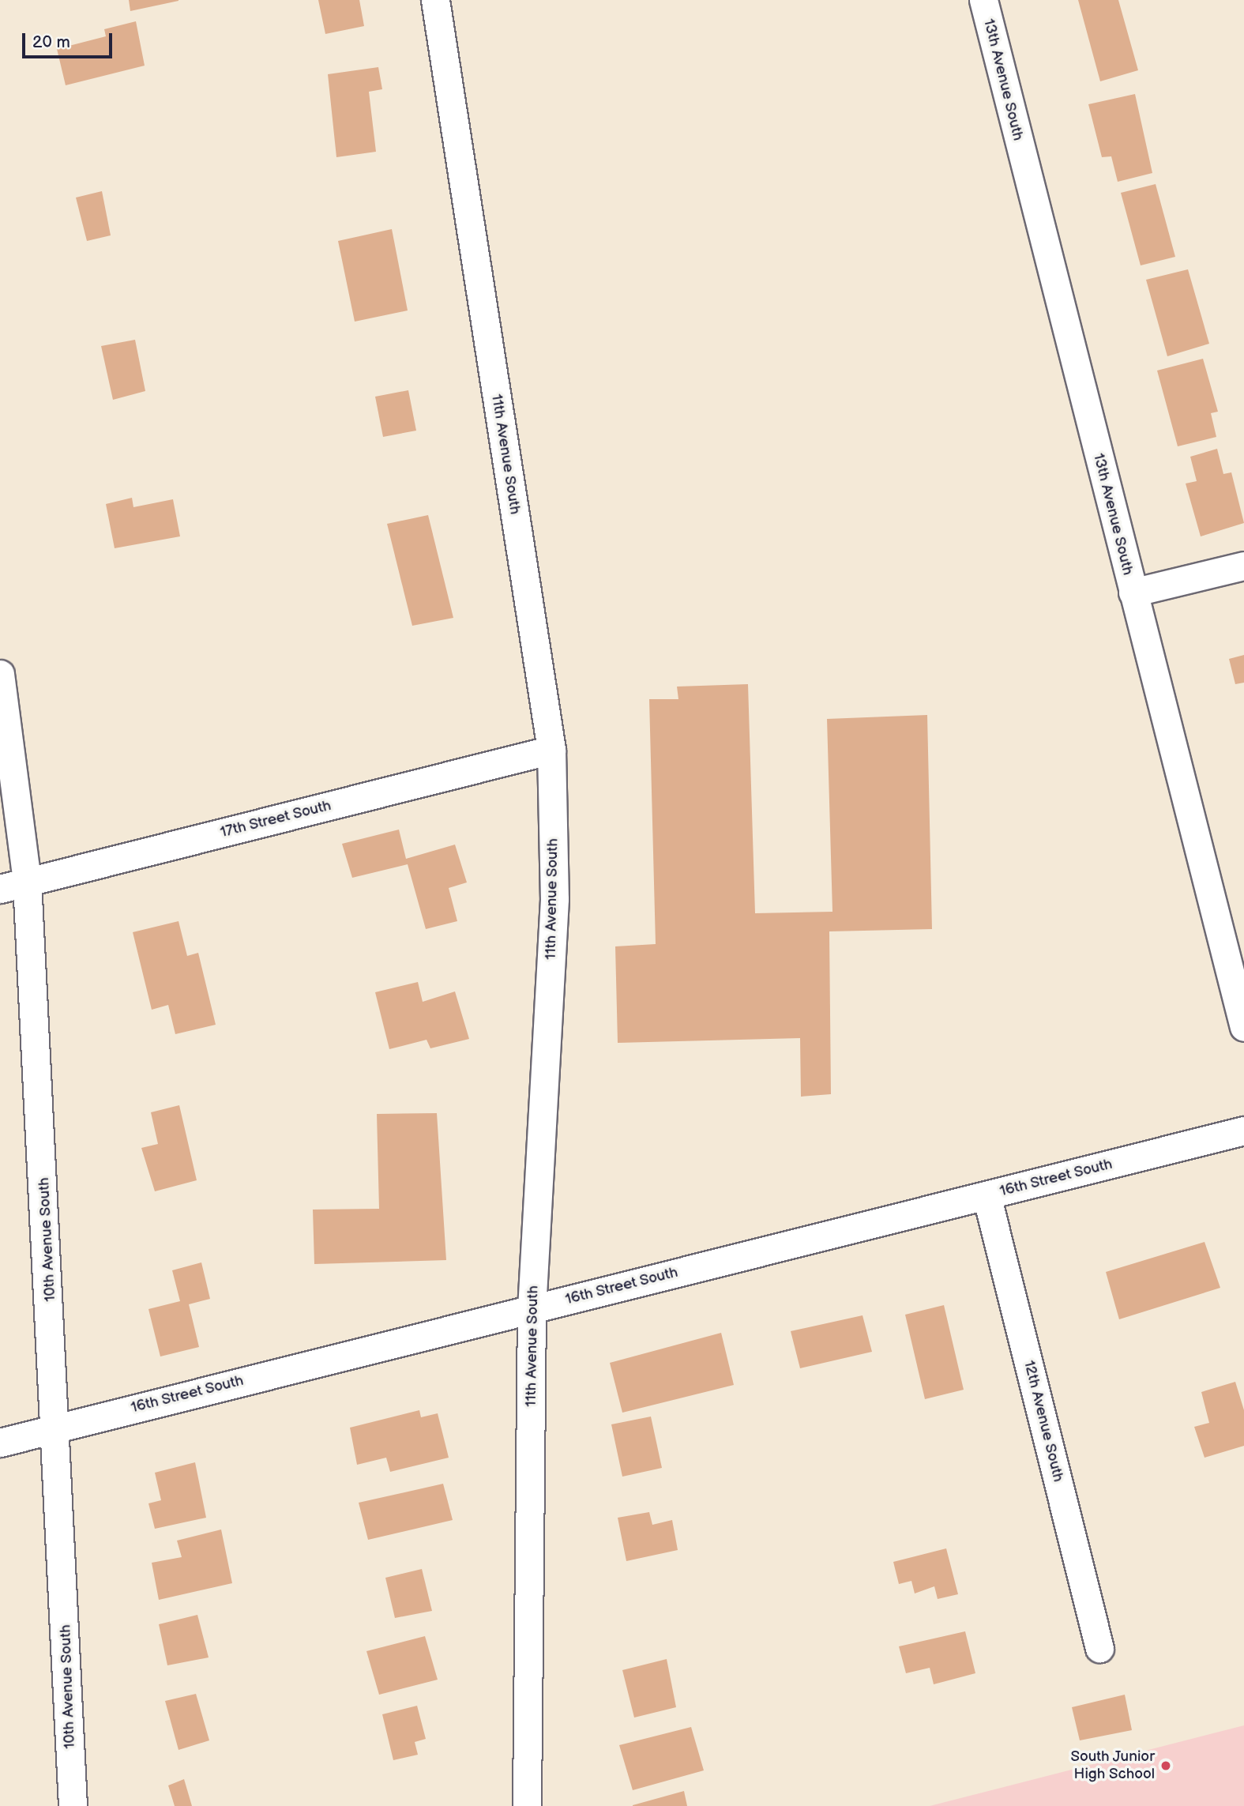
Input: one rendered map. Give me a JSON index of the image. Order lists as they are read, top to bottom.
{
  "streets": {
    "street": [
      "13th Avenue South",
      "11th Avenue South",
      "17th Street South",
      "16th Street South",
      "10th Avenue South",
      "12th Avenue South"
    ]
  },
  "crossings": [
    ["11th Avenue South", "17th Street South"],
    ["11th Avenue South", "16th Street South"],
    ["17th Street South", "10th Avenue South"],
    ["16th Street South", "10th Avenue South"],
    ["16th Street South", "12th Avenue South"]
  ],
  "places": ["South Junior High School"],
  "scale_bar": "20 m"
}
